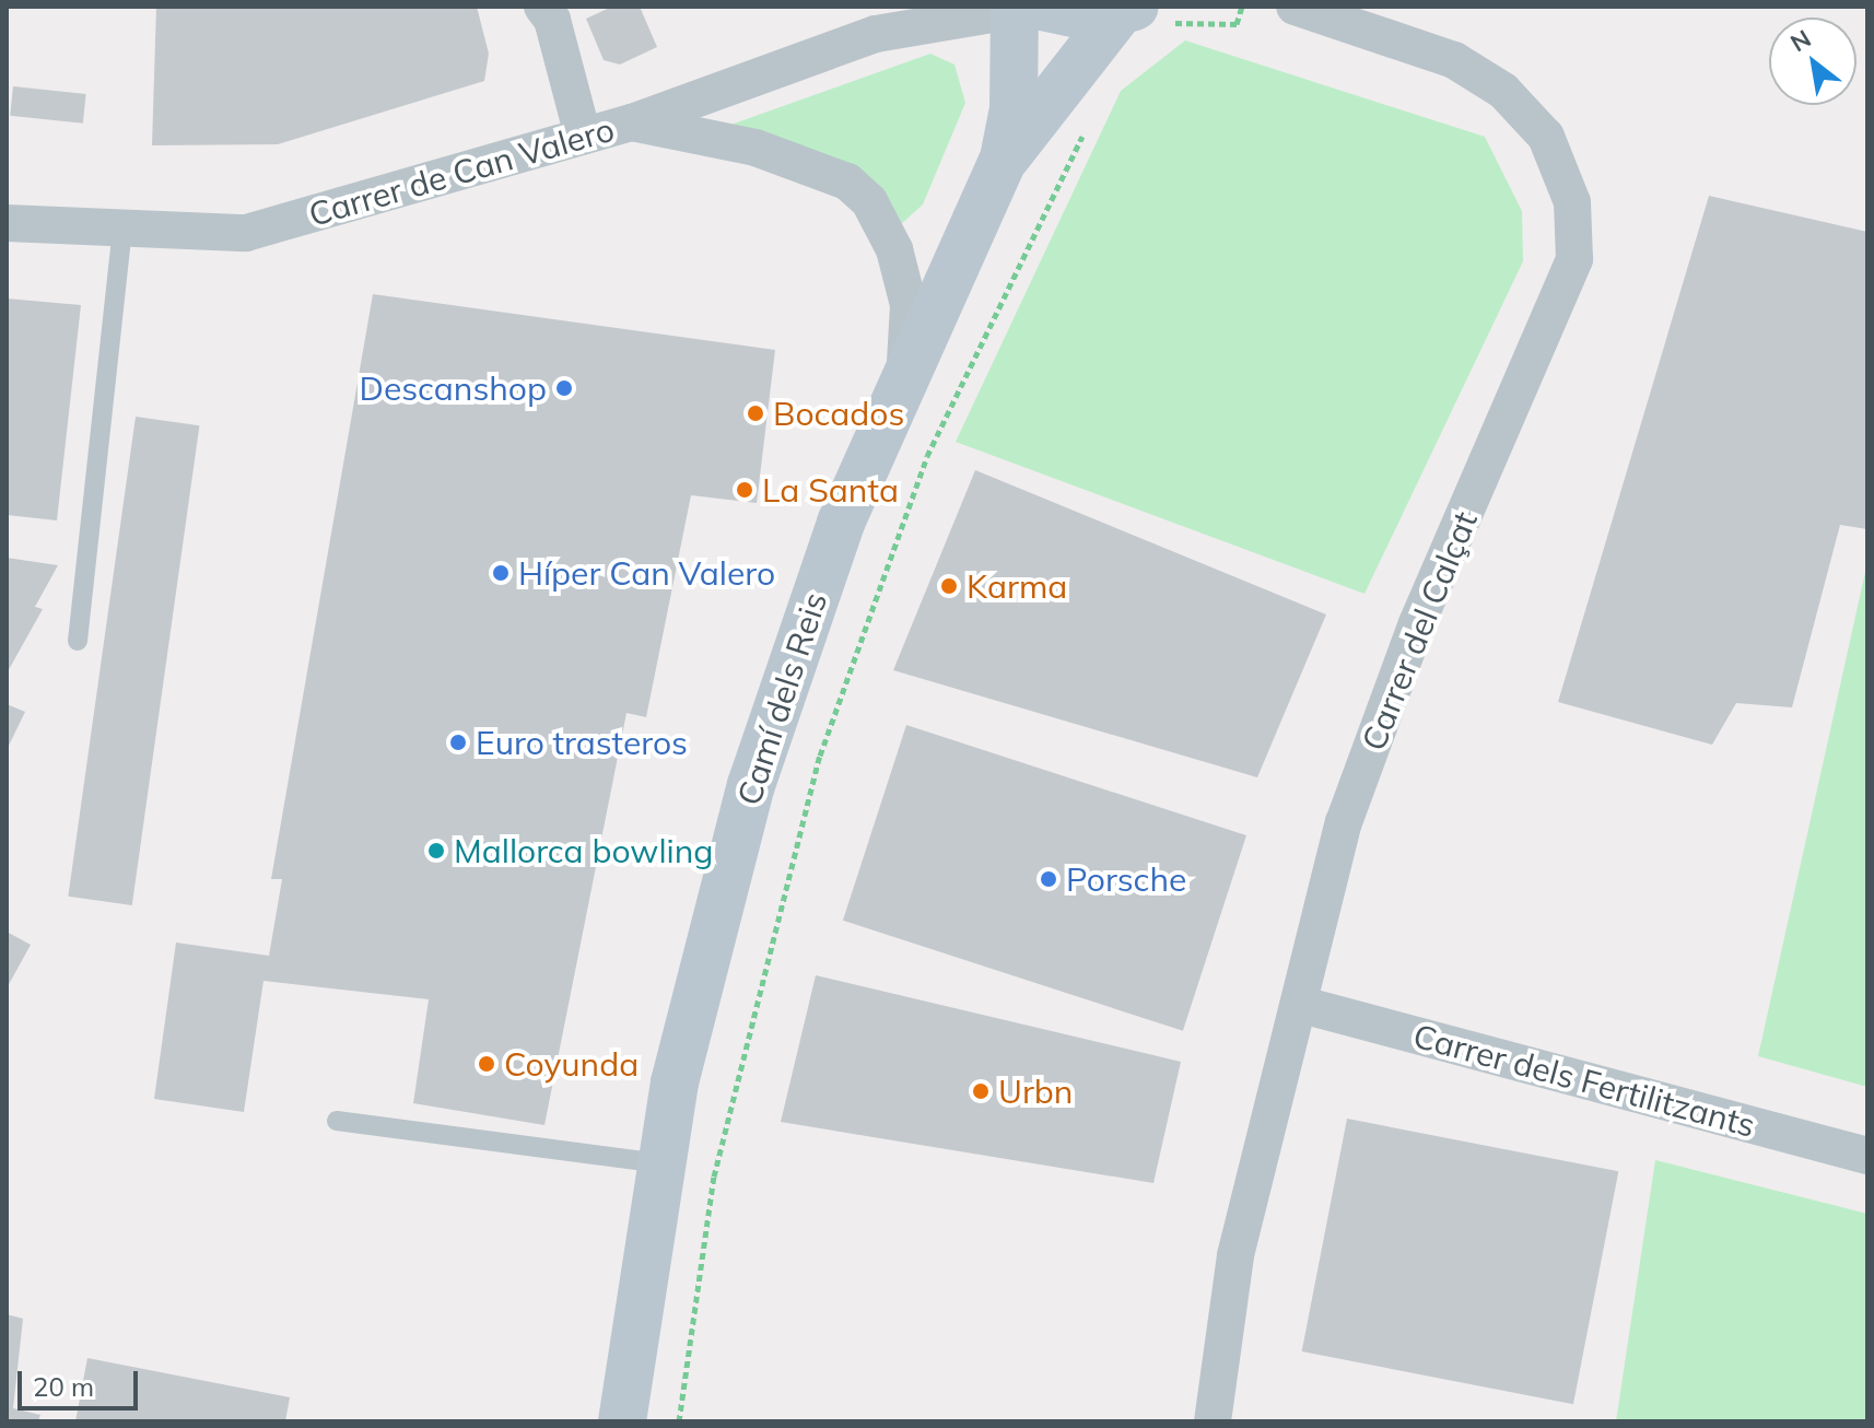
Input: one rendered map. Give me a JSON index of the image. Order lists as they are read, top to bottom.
{
  "streets": {
    "street": [
      "Carrer de Can Valero",
      "Carrer del Calçat",
      "Camí dels Reis",
      "Carrer dels Fertilitzants"
    ]
  },
  "crossings": [
    ["Carrer de Can Valero", "Camí dels Reis"],
    ["Carrer del Calçat", "Carrer dels Fertilitzants"]
  ],
  "places": [
    "Descanshop",
    "Bocados",
    "La Santa",
    "Híper Can Valero",
    "Karma",
    "Euro trasteros",
    "Mallorca bowling",
    "Porsche",
    "Coyunda",
    "Urbn"
  ],
  "scale_bar": "20 m",
  "north": "top left"
}
